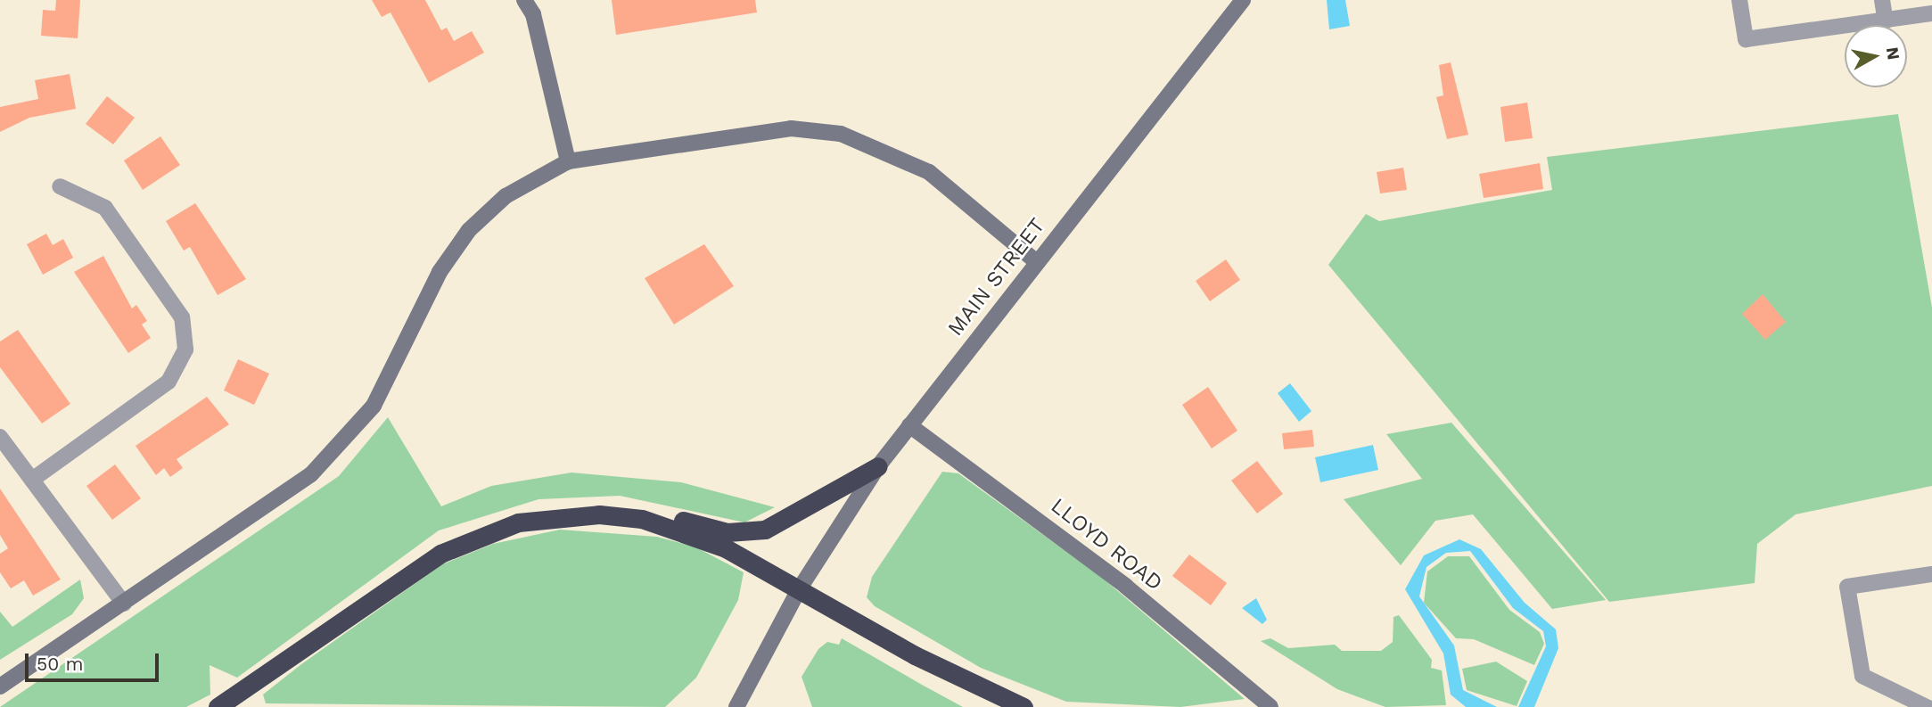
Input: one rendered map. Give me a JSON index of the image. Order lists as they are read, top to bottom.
{
  "streets": {
    "street": ["MAIN STREET", "LLOYD ROAD"]
  },
  "crossings": [
    ["MAIN STREET", "LLOYD ROAD"]
  ],
  "scale_bar": "50 m",
  "north": "right"
}
